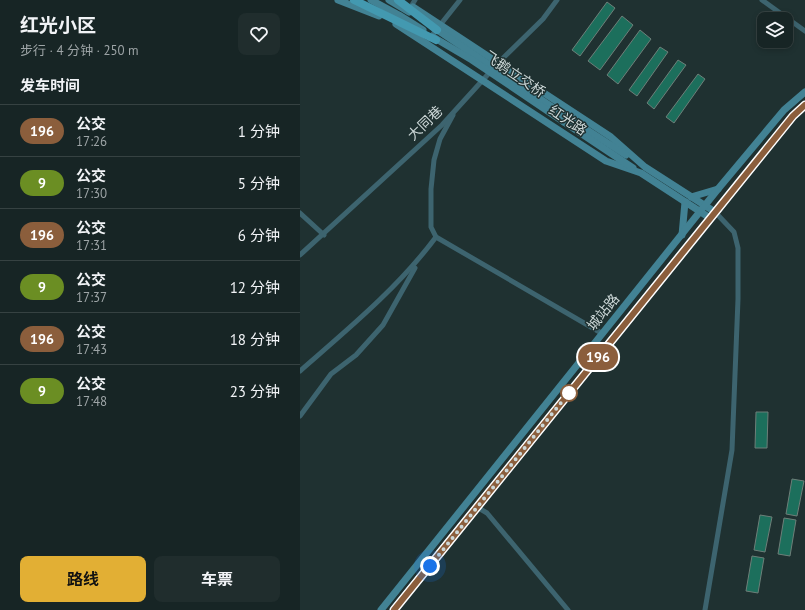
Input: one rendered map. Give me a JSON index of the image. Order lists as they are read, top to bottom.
{
  "streets": {
    "main road": ["飞鹅立交桥", "红光路", "城站路"],
    "street": ["大同巷"]
  },
  "crossings": [
    ["飞鹅立交桥", "红光路"],
    ["红光路", "大同巷"],
    ["红光路", "城站路"]
  ],
  "lines": ["bus line 196"],
  "page": {
    "heading": [
      ["红光小区", "步行 · 4 分钟 · 250 m"],
      "发车时间"
    ],
    "on_map": "196",
    "list": [
      {
        "mark": "196",
        "name": "公交",
        "note": "17:26",
        "value": "1 分钟"
      },
      {
        "mark": "9",
        "name": "公交",
        "note": "17:30",
        "value": "5 分钟"
      },
      {
        "mark": "196",
        "name": "公交",
        "note": "17:31",
        "value": "6 分钟"
      },
      {
        "mark": "9",
        "name": "公交",
        "note": "17:37",
        "value": "12 分钟"
      },
      {
        "mark": "196",
        "name": "公交",
        "note": "17:43",
        "value": "18 分钟"
      },
      {
        "mark": "9",
        "name": "公交",
        "note": "17:48",
        "value": "23 分钟"
      }
    ],
    "buttons": ["路线", "车票"]
  }
}
